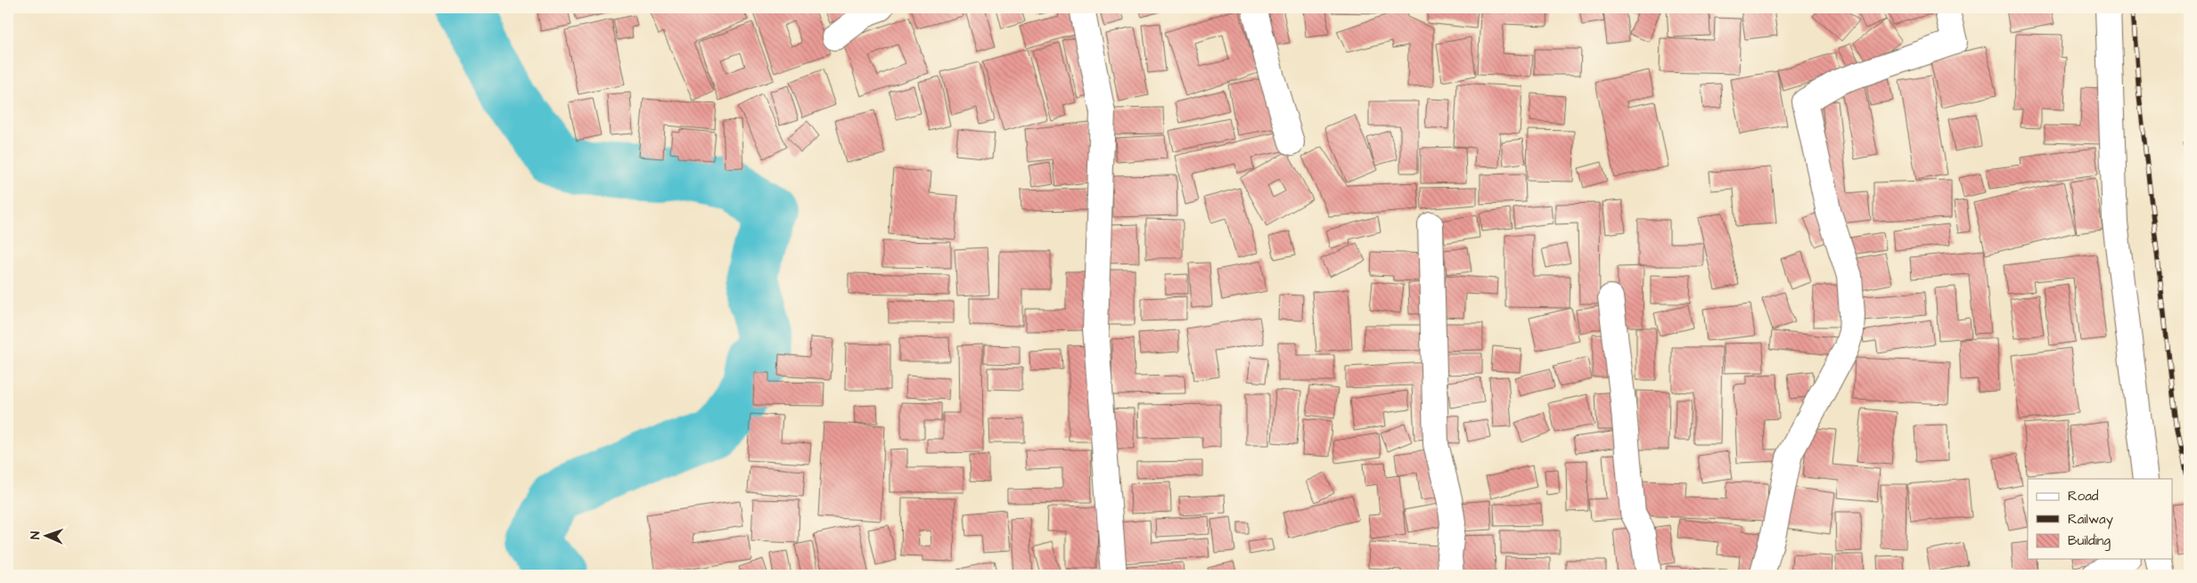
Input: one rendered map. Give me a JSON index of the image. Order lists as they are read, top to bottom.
{
  "legend": ["Road", "Railway", "Building"],
  "north": "left"
}
